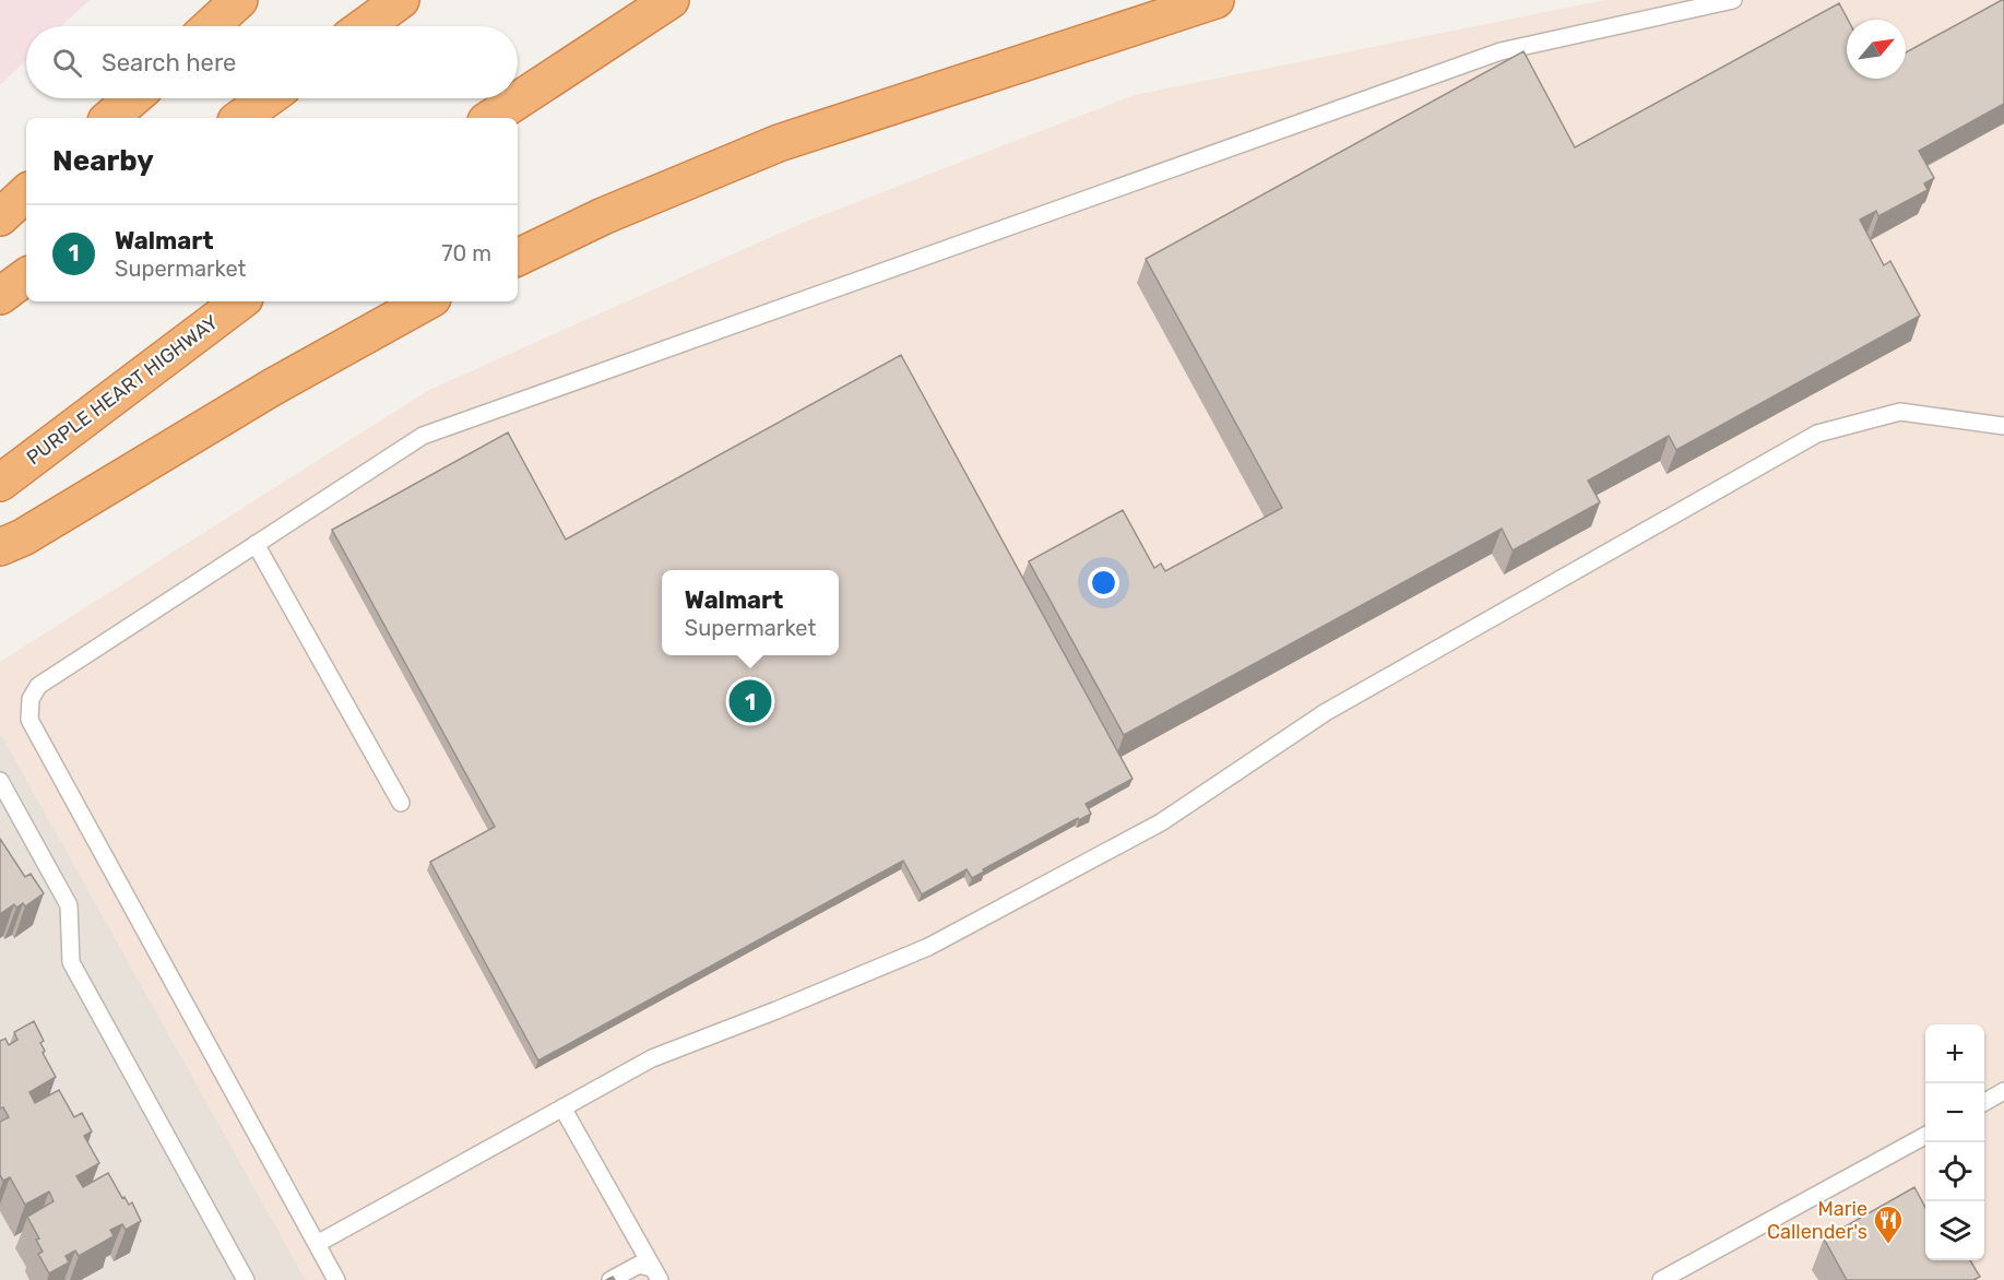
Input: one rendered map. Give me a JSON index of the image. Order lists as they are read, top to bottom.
{
  "streets": {
    "highway": ["PURPLE HEART HIGHWAY"]
  },
  "places": {
    "restaurant": ["Marie Callender's"]
  },
  "north": "top right",
  "page": {
    "search": "Search here",
    "heading": "Nearby",
    "list": [
      {
        "mark": "1",
        "name": "Walmart",
        "note": "Supermarket",
        "value": "70 m"
      }
    ],
    "popup": ["Walmart", "Supermarket"],
    "pins": "1",
    "map_buttons": ["+", "−"]
  }
}
